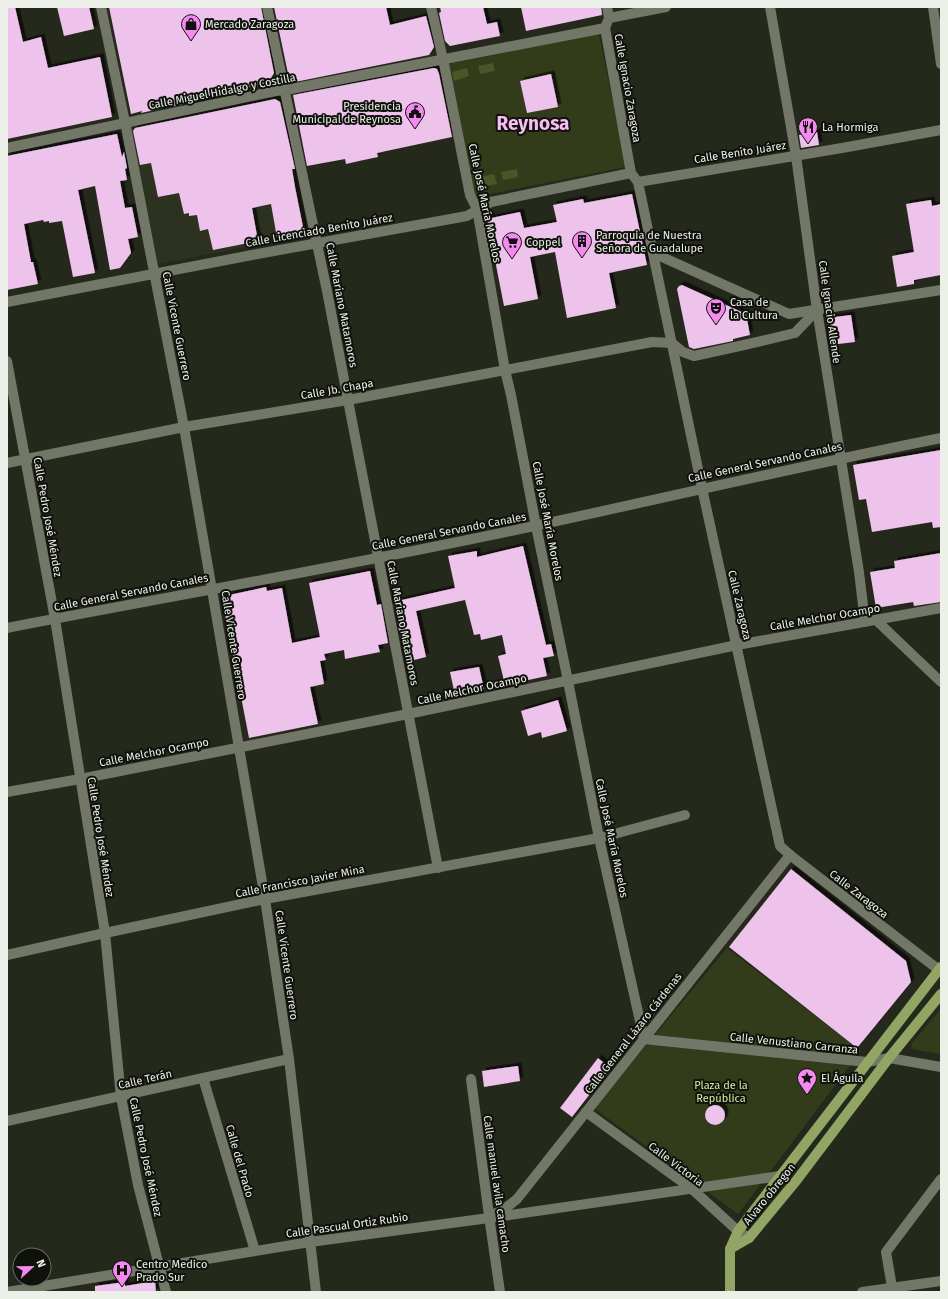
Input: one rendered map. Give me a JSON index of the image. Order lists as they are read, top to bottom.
{
  "streets": {
    "main road": ["Alvaro obregon"],
    "street": [
      "Calle Ignacio Zaragoza",
      "Calle Miguel Hidalgo y Costilla",
      "Calle Benito Juárez",
      "Calle José María Morelos",
      "Calle Licenciado Benito Juárez",
      "Calle Mariano Matamoros",
      "Calle Ignacio Allende",
      "Calle Vicente Guerrero",
      "Calle Jb. Chapa",
      "Calle General Servando Canales",
      "Calle Pedro José Méndez",
      "Calle Zaragoza",
      "Calle Melchor Ocampo",
      "Calle Francisco Javier Mina",
      "Calle General Lázaro Cárdenas",
      "Calle Venustiano Carranza",
      "Calle Terán",
      "Calle del Prado",
      "Calle Victoria",
      "Calle manuel avila camacho",
      "Calle Pascual Ortiz Rubio"
    ]
  },
  "crossings": [
    ["Calle Ignacio Zaragoza", "Calle Miguel Hidalgo y Costilla"],
    ["Calle Ignacio Zaragoza", "Calle Benito Juárez"],
    ["Calle Ignacio Zaragoza", "Calle Licenciado Benito Juárez"],
    ["Calle Ignacio Zaragoza", "Calle Zaragoza"],
    ["Calle Miguel Hidalgo y Costilla", "Calle José María Morelos"],
    ["Calle Miguel Hidalgo y Costilla", "Calle Mariano Matamoros"],
    ["Calle Miguel Hidalgo y Costilla", "Calle Vicente Guerrero"],
    ["Calle Benito Juárez", "Calle Licenciado Benito Juárez"],
    ["Calle Benito Juárez", "Calle Ignacio Allende"],
    ["Calle Benito Juárez", "Calle Zaragoza"],
    ["Calle José María Morelos", "Calle Licenciado Benito Juárez"],
    ["Calle José María Morelos", "Calle Jb. Chapa"],
    ["Calle José María Morelos", "Calle General Servando Canales"],
    ["Calle José María Morelos", "Calle Melchor Ocampo"],
    ["Calle José María Morelos", "Calle Francisco Javier Mina"],
    ["Calle José María Morelos", "Calle General Lázaro Cárdenas"],
    ["Calle José María Morelos", "Calle Venustiano Carranza"],
    ["Calle Licenciado Benito Juárez", "Calle Mariano Matamoros"],
    ["Calle Licenciado Benito Juárez", "Calle Vicente Guerrero"],
    ["Calle Licenciado Benito Juárez", "Calle Zaragoza"],
    ["Calle Mariano Matamoros", "Calle Jb. Chapa"],
    ["Calle Mariano Matamoros", "Calle General Servando Canales"],
    ["Calle Mariano Matamoros", "Calle Melchor Ocampo"],
    ["Calle Mariano Matamoros", "Calle Francisco Javier Mina"],
    ["Calle Ignacio Allende", "Calle General Servando Canales"],
    ["Calle Ignacio Allende", "Calle Melchor Ocampo"],
    ["Calle Vicente Guerrero", "Calle Jb. Chapa"],
    ["Calle Vicente Guerrero", "Calle General Servando Canales"],
    ["Calle Vicente Guerrero", "Calle Melchor Ocampo"],
    ["Calle Vicente Guerrero", "Calle Francisco Javier Mina"],
    ["Calle Vicente Guerrero", "Calle Terán"],
    ["Calle Vicente Guerrero", "Calle Pascual Ortiz Rubio"],
    ["Calle Jb. Chapa", "Calle Pedro José Méndez"],
    ["Calle Jb. Chapa", "Calle Zaragoza"],
    ["Calle General Servando Canales", "Calle Pedro José Méndez"],
    ["Calle General Servando Canales", "Calle Zaragoza"],
    ["Calle Pedro José Méndez", "Calle Melchor Ocampo"],
    ["Calle Pedro José Méndez", "Calle Francisco Javier Mina"],
    ["Calle Pedro José Méndez", "Calle Terán"],
    ["Calle Pedro José Méndez", "Calle Pascual Ortiz Rubio"],
    ["Calle Zaragoza", "Calle Melchor Ocampo"],
    ["Calle Zaragoza", "Calle General Lázaro Cárdenas"],
    ["Calle Zaragoza", "Alvaro obregon"],
    ["Calle General Lázaro Cárdenas", "Calle Venustiano Carranza"],
    ["Calle General Lázaro Cárdenas", "Calle Victoria"],
    ["Calle General Lázaro Cárdenas", "Calle manuel avila camacho"],
    ["Calle General Lázaro Cárdenas", "Calle Pascual Ortiz Rubio"],
    ["Calle Venustiano Carranza", "Alvaro obregon"],
    ["Calle Terán", "Calle del Prado"],
    ["Calle del Prado", "Calle Pascual Ortiz Rubio"],
    ["Calle Victoria", "Alvaro obregon"],
    ["Calle Victoria", "Calle Pascual Ortiz Rubio"],
    ["Calle manuel avila camacho", "Calle Pascual Ortiz Rubio"],
    ["Alvaro obregon", "Calle Pascual Ortiz Rubio"]
  ],
  "districts": ["Reynosa"],
  "parks": ["Plaza de la República"],
  "places": {
    "shop": ["Mercado Zaragoza"],
    "public building": ["Presidencia Municipal de Reynosa"],
    "restaurant": ["La Hormiga"],
    "building": ["Parroquia de Nuestra Señora de Guadalupe"],
    "supermarket": ["Coppel"],
    "theatre": ["Casa de la Cultura"],
    "place": ["El Águila"],
    "hospital": ["Centro Medico Prado Sur"]
  },
  "north": "right"
}
